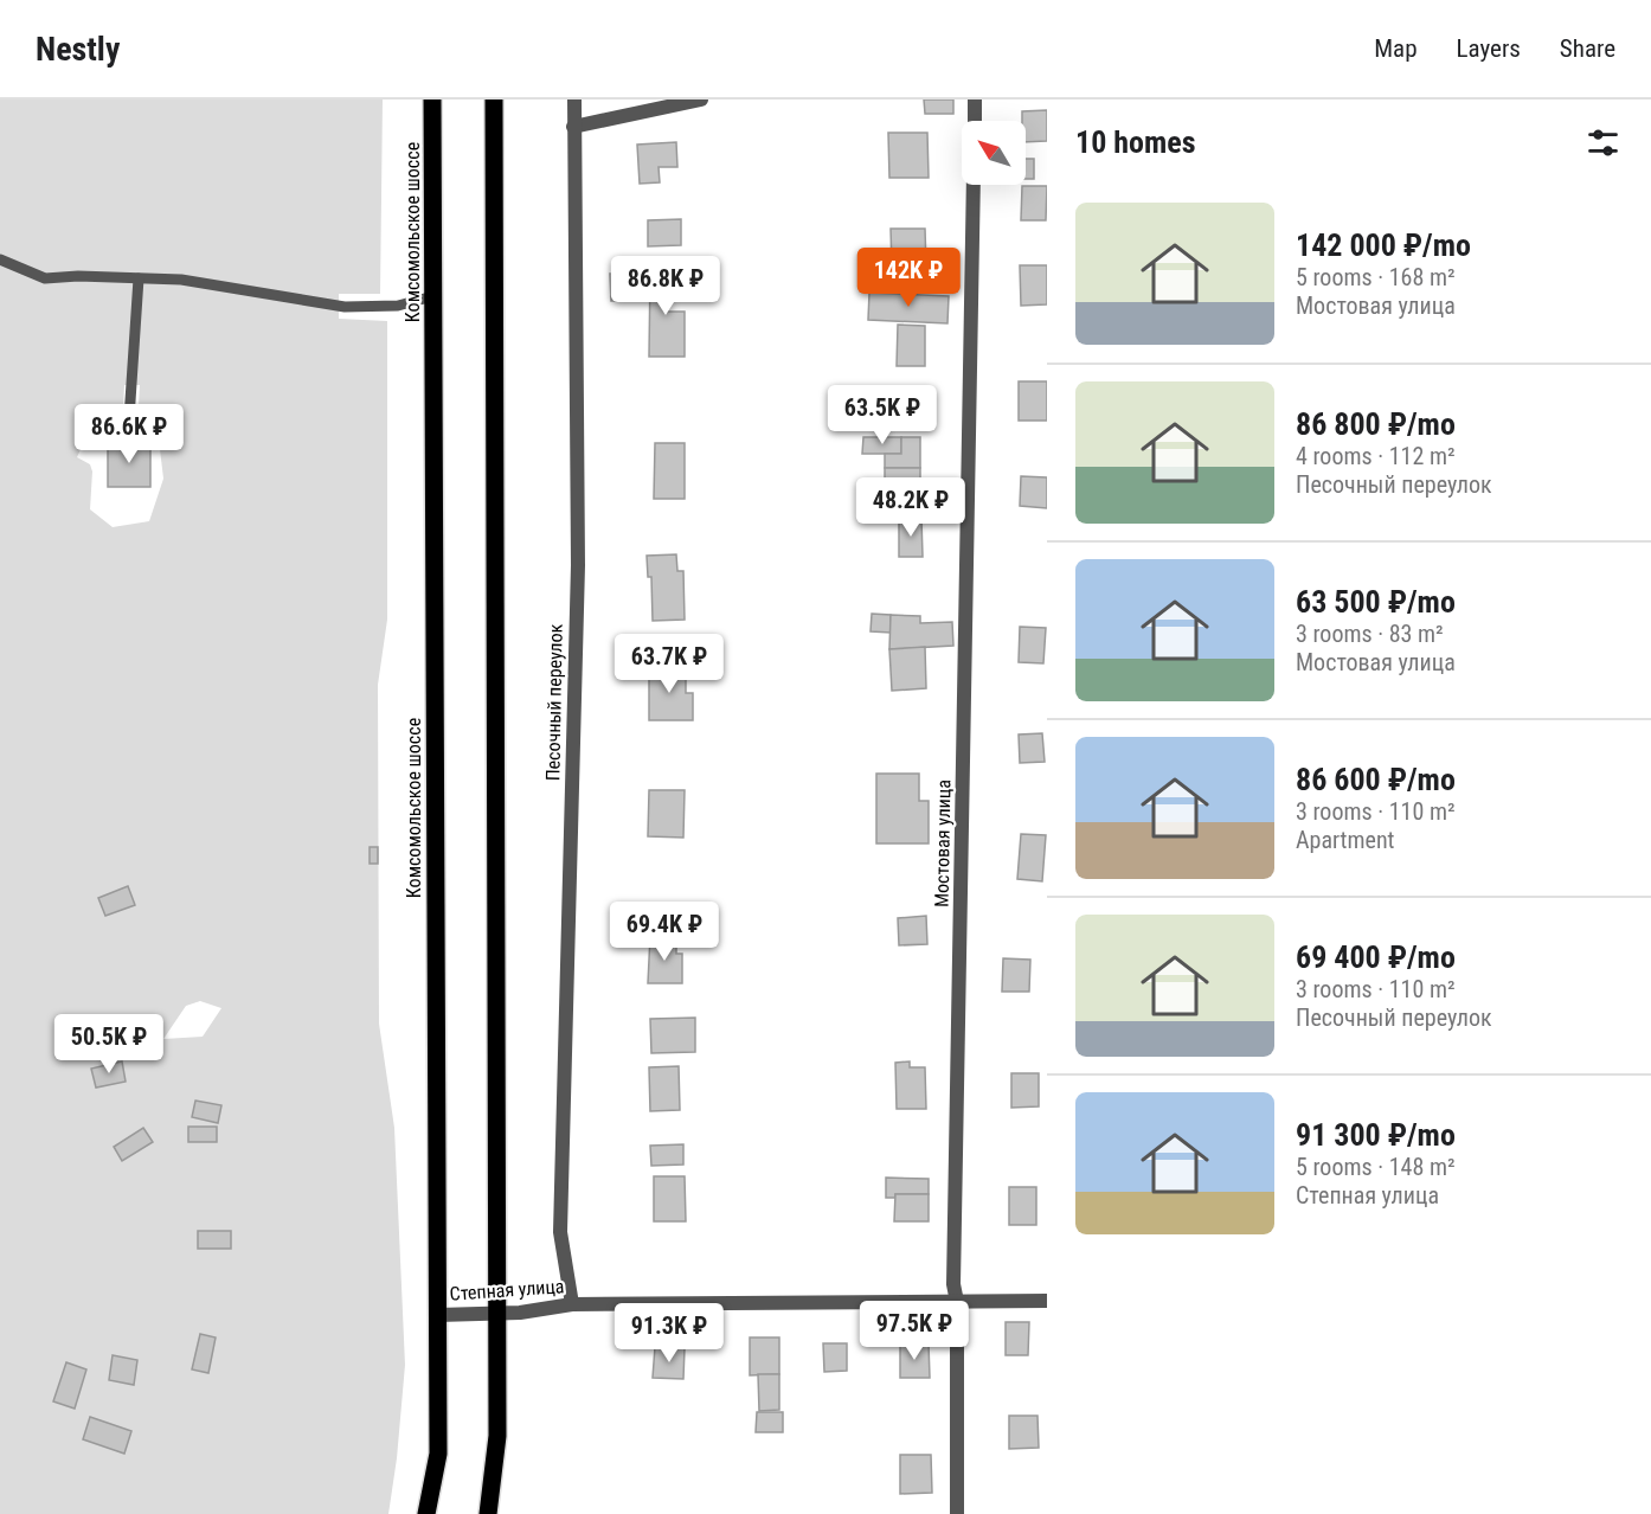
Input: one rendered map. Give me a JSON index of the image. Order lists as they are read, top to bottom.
{
  "streets": {
    "main road": ["Комсомольское шоссе"],
    "street": ["Песочный переулок", "Мостовая улица", "Степная улица"]
  },
  "crossings": [
    ["Комсомольское шоссе", "Степная улица"],
    ["Песочный переулок", "Степная улица"],
    ["Мостовая улица", "Степная улица"]
  ],
  "north": "top left",
  "page": {
    "header": "Nestly",
    "nav": ["Map", "Layers", "Share"],
    "heading": "10 homes",
    "list": [
      {
        "name": "142 000 ₽/mo",
        "note": "5 rooms · 168 m² · Мостовая улица"
      },
      {
        "name": "86 800 ₽/mo",
        "note": "4 rooms · 112 m² · Песочный переулок"
      },
      {
        "name": "63 500 ₽/mo",
        "note": "3 rooms · 83 m² · Мостовая улица"
      },
      {
        "name": "86 600 ₽/mo",
        "note": "3 rooms · 110 m² · Apartment"
      },
      {
        "name": "69 400 ₽/mo",
        "note": "3 rooms · 110 m² · Песочный переулок"
      },
      {
        "name": "91 300 ₽/mo",
        "note": "5 rooms · 148 m² · Степная улица"
      }
    ],
    "price": [
      "142K ₽",
      "86.8K ₽",
      "63.5K ₽",
      "86.6K ₽",
      "48.2K ₽",
      "63.7K ₽",
      "69.4K ₽",
      "50.5K ₽",
      "97.5K ₽",
      "91.3K ₽"
    ]
  }
}
